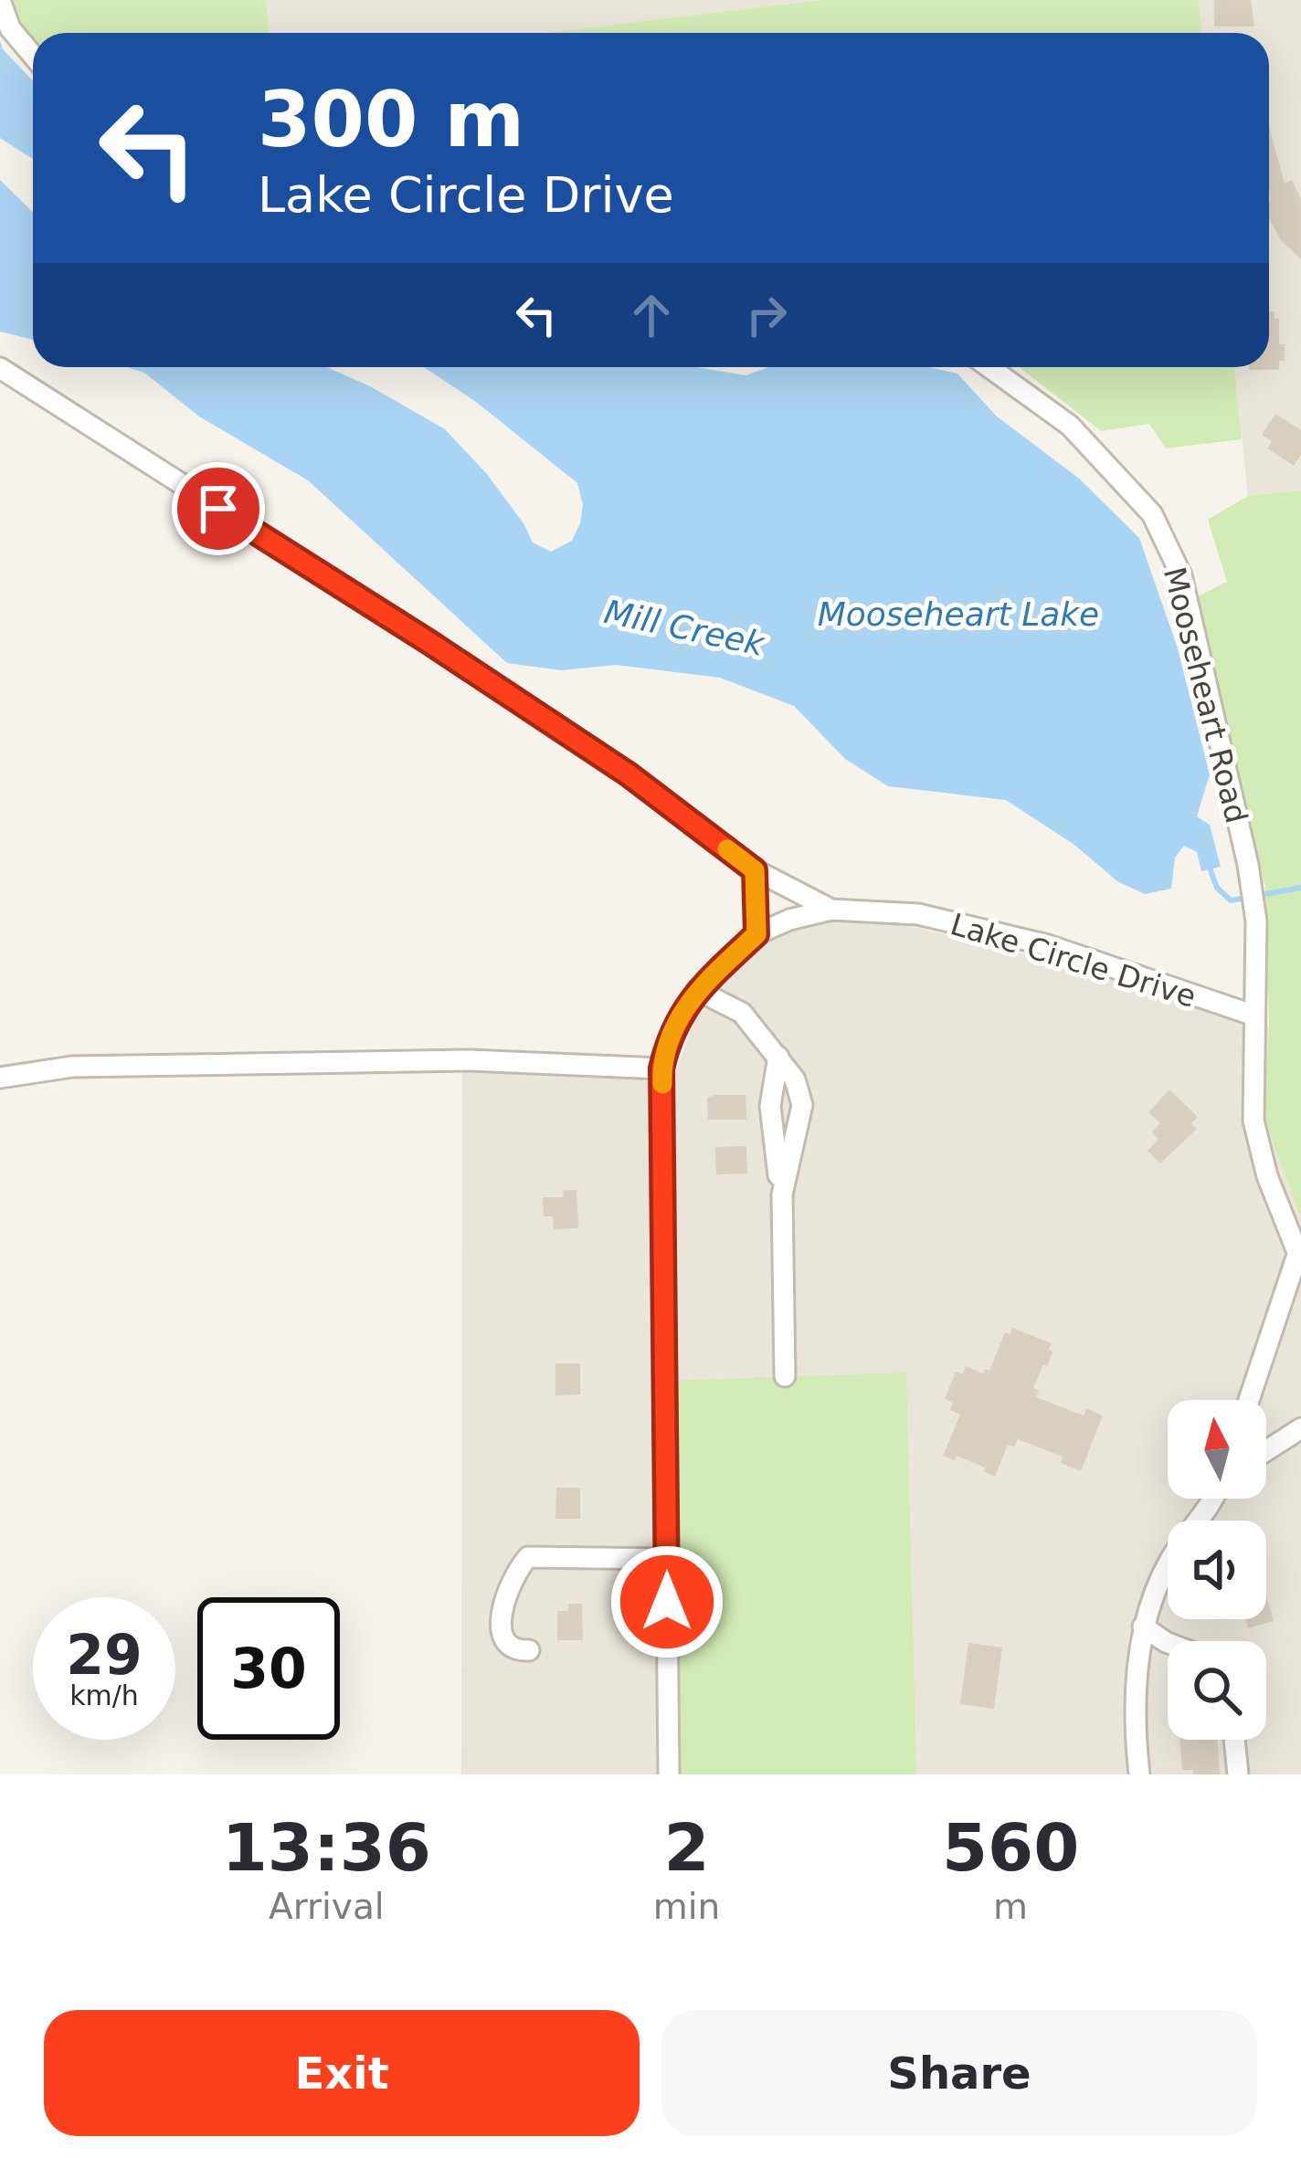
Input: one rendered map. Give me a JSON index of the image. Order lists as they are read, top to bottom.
{
  "streets": {
    "street": ["Mooseheart Road", "Lake Circle Drive"]
  },
  "crossings": [
    ["Mooseheart Road", "Lake Circle Drive"]
  ],
  "water": ["Mooseheart Lake", "Mill Creek"],
  "north": "top",
  "page": {
    "turn": ["300 m", "Lake Circle Drive"],
    "speed": "29 km/h",
    "limit": "30",
    "eta": [
      "13:36",
      "Arrival",
      "2",
      "min",
      "560",
      "m"
    ],
    "buttons": ["Exit", "Share"]
  }
}
